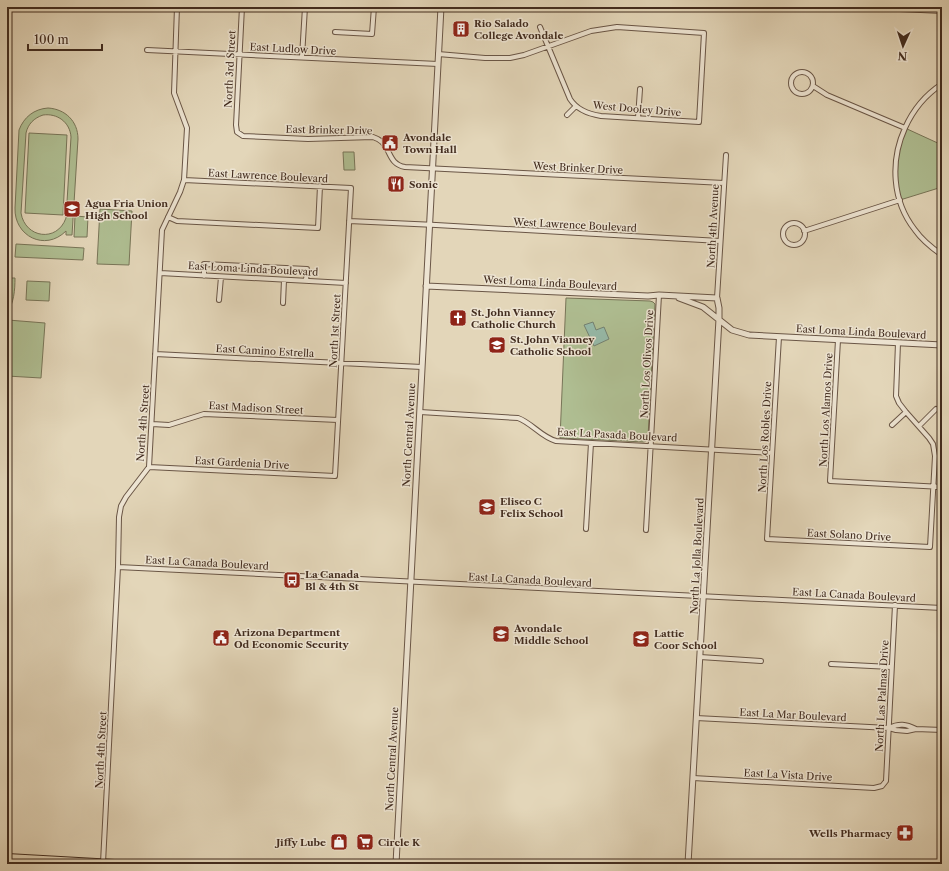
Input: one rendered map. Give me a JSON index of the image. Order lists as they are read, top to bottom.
{
  "streets": {
    "street": [
      "East Ludlow Drive",
      "North 3rd Street",
      "West Dooley Drive",
      "East Brinker Drive",
      "West Brinker Drive",
      "East Lawrence Boulevard",
      "West Lawrence Boulevard",
      "North 4th Avenue",
      "East Loma Linda Boulevard",
      "West Loma Linda Boulevard",
      "North 1st Street",
      "East Camino Estrella",
      "North Los Olivos Drive",
      "East Madison Street",
      "North Los Alamos Drive",
      "North 4th Street",
      "North Central Avenue",
      "East La Pasada Boulevard",
      "North Los Robles Drive",
      "East Gardenia Drive",
      "East Solano Drive",
      "North La Jolla Boulevard",
      "East La Canada Boulevard",
      "North Las Palmas Drive",
      "East La Mar Boulevard",
      "East La Vista Drive"
    ]
  },
  "crossings": [
    ["East Ludlow Drive", "North 3rd Street"],
    ["East Ludlow Drive", "North 4th Street"],
    ["East Ludlow Drive", "North Central Avenue"],
    ["North 3rd Street", "East Brinker Drive"],
    ["East Brinker Drive", "West Brinker Drive"],
    ["East Brinker Drive", "North Central Avenue"],
    ["West Brinker Drive", "North 4th Avenue"],
    ["West Brinker Drive", "North Central Avenue"],
    ["East Lawrence Boulevard", "North 1st Street"],
    ["East Lawrence Boulevard", "North 4th Street"],
    ["West Lawrence Boulevard", "North 4th Avenue"],
    ["West Lawrence Boulevard", "North Central Avenue"],
    ["North 4th Avenue", "West Loma Linda Boulevard"],
    ["North 4th Avenue", "North La Jolla Boulevard"],
    ["East Loma Linda Boulevard", "West Loma Linda Boulevard"],
    ["East Loma Linda Boulevard", "North 1st Street"],
    ["East Loma Linda Boulevard", "North Los Alamos Drive"],
    ["East Loma Linda Boulevard", "North 4th Street"],
    ["East Loma Linda Boulevard", "North Los Robles Drive"],
    ["West Loma Linda Boulevard", "North Los Olivos Drive"],
    ["West Loma Linda Boulevard", "North Central Avenue"],
    ["West Loma Linda Boulevard", "North Los Robles Drive"],
    ["West Loma Linda Boulevard", "North La Jolla Boulevard"],
    ["North 1st Street", "East Camino Estrella"],
    ["North 1st Street", "East Madison Street"],
    ["North 1st Street", "East Gardenia Drive"],
    ["East Camino Estrella", "North 4th Street"],
    ["East Camino Estrella", "North Central Avenue"],
    ["North Los Olivos Drive", "East La Pasada Boulevard"],
    ["East Madison Street", "North 4th Street"],
    ["North Los Alamos Drive", "East Solano Drive"],
    ["North 4th Street", "East Gardenia Drive"],
    ["North 4th Street", "East La Canada Boulevard"],
    ["North Central Avenue", "East La Pasada Boulevard"],
    ["North Central Avenue", "East La Canada Boulevard"],
    ["East La Pasada Boulevard", "North Los Robles Drive"],
    ["East La Pasada Boulevard", "North La Jolla Boulevard"],
    ["North Los Robles Drive", "East Solano Drive"],
    ["North La Jolla Boulevard", "East La Canada Boulevard"],
    ["North La Jolla Boulevard", "East La Mar Boulevard"],
    ["North La Jolla Boulevard", "East La Vista Drive"],
    ["East La Canada Boulevard", "North Las Palmas Drive"],
    ["North Las Palmas Drive", "East La Mar Boulevard"],
    ["North Las Palmas Drive", "East La Vista Drive"]
  ],
  "places": {
    "building": ["Rio Salado College Avondale"],
    "public building": ["Avondale Town Hall", "Arizona Department Od Economic Security"],
    "restaurant": ["Sonic"],
    "school or university": [
      "Agua Fria Union High School",
      "St. John Vianney Catholic School",
      "Eliseo C Felix School",
      "Avondale Middle School",
      "Lattie Coor School"
    ],
    "church": ["St. John Vianney Catholic Church"],
    "bus stop": ["La Canada Bl & 4th St"],
    "pharmacy": ["Wells Pharmacy"],
    "shop": ["Jiffy Lube"],
    "supermarket": ["Circle K"]
  },
  "scale_bar": "100 m",
  "north": "bottom"
}
